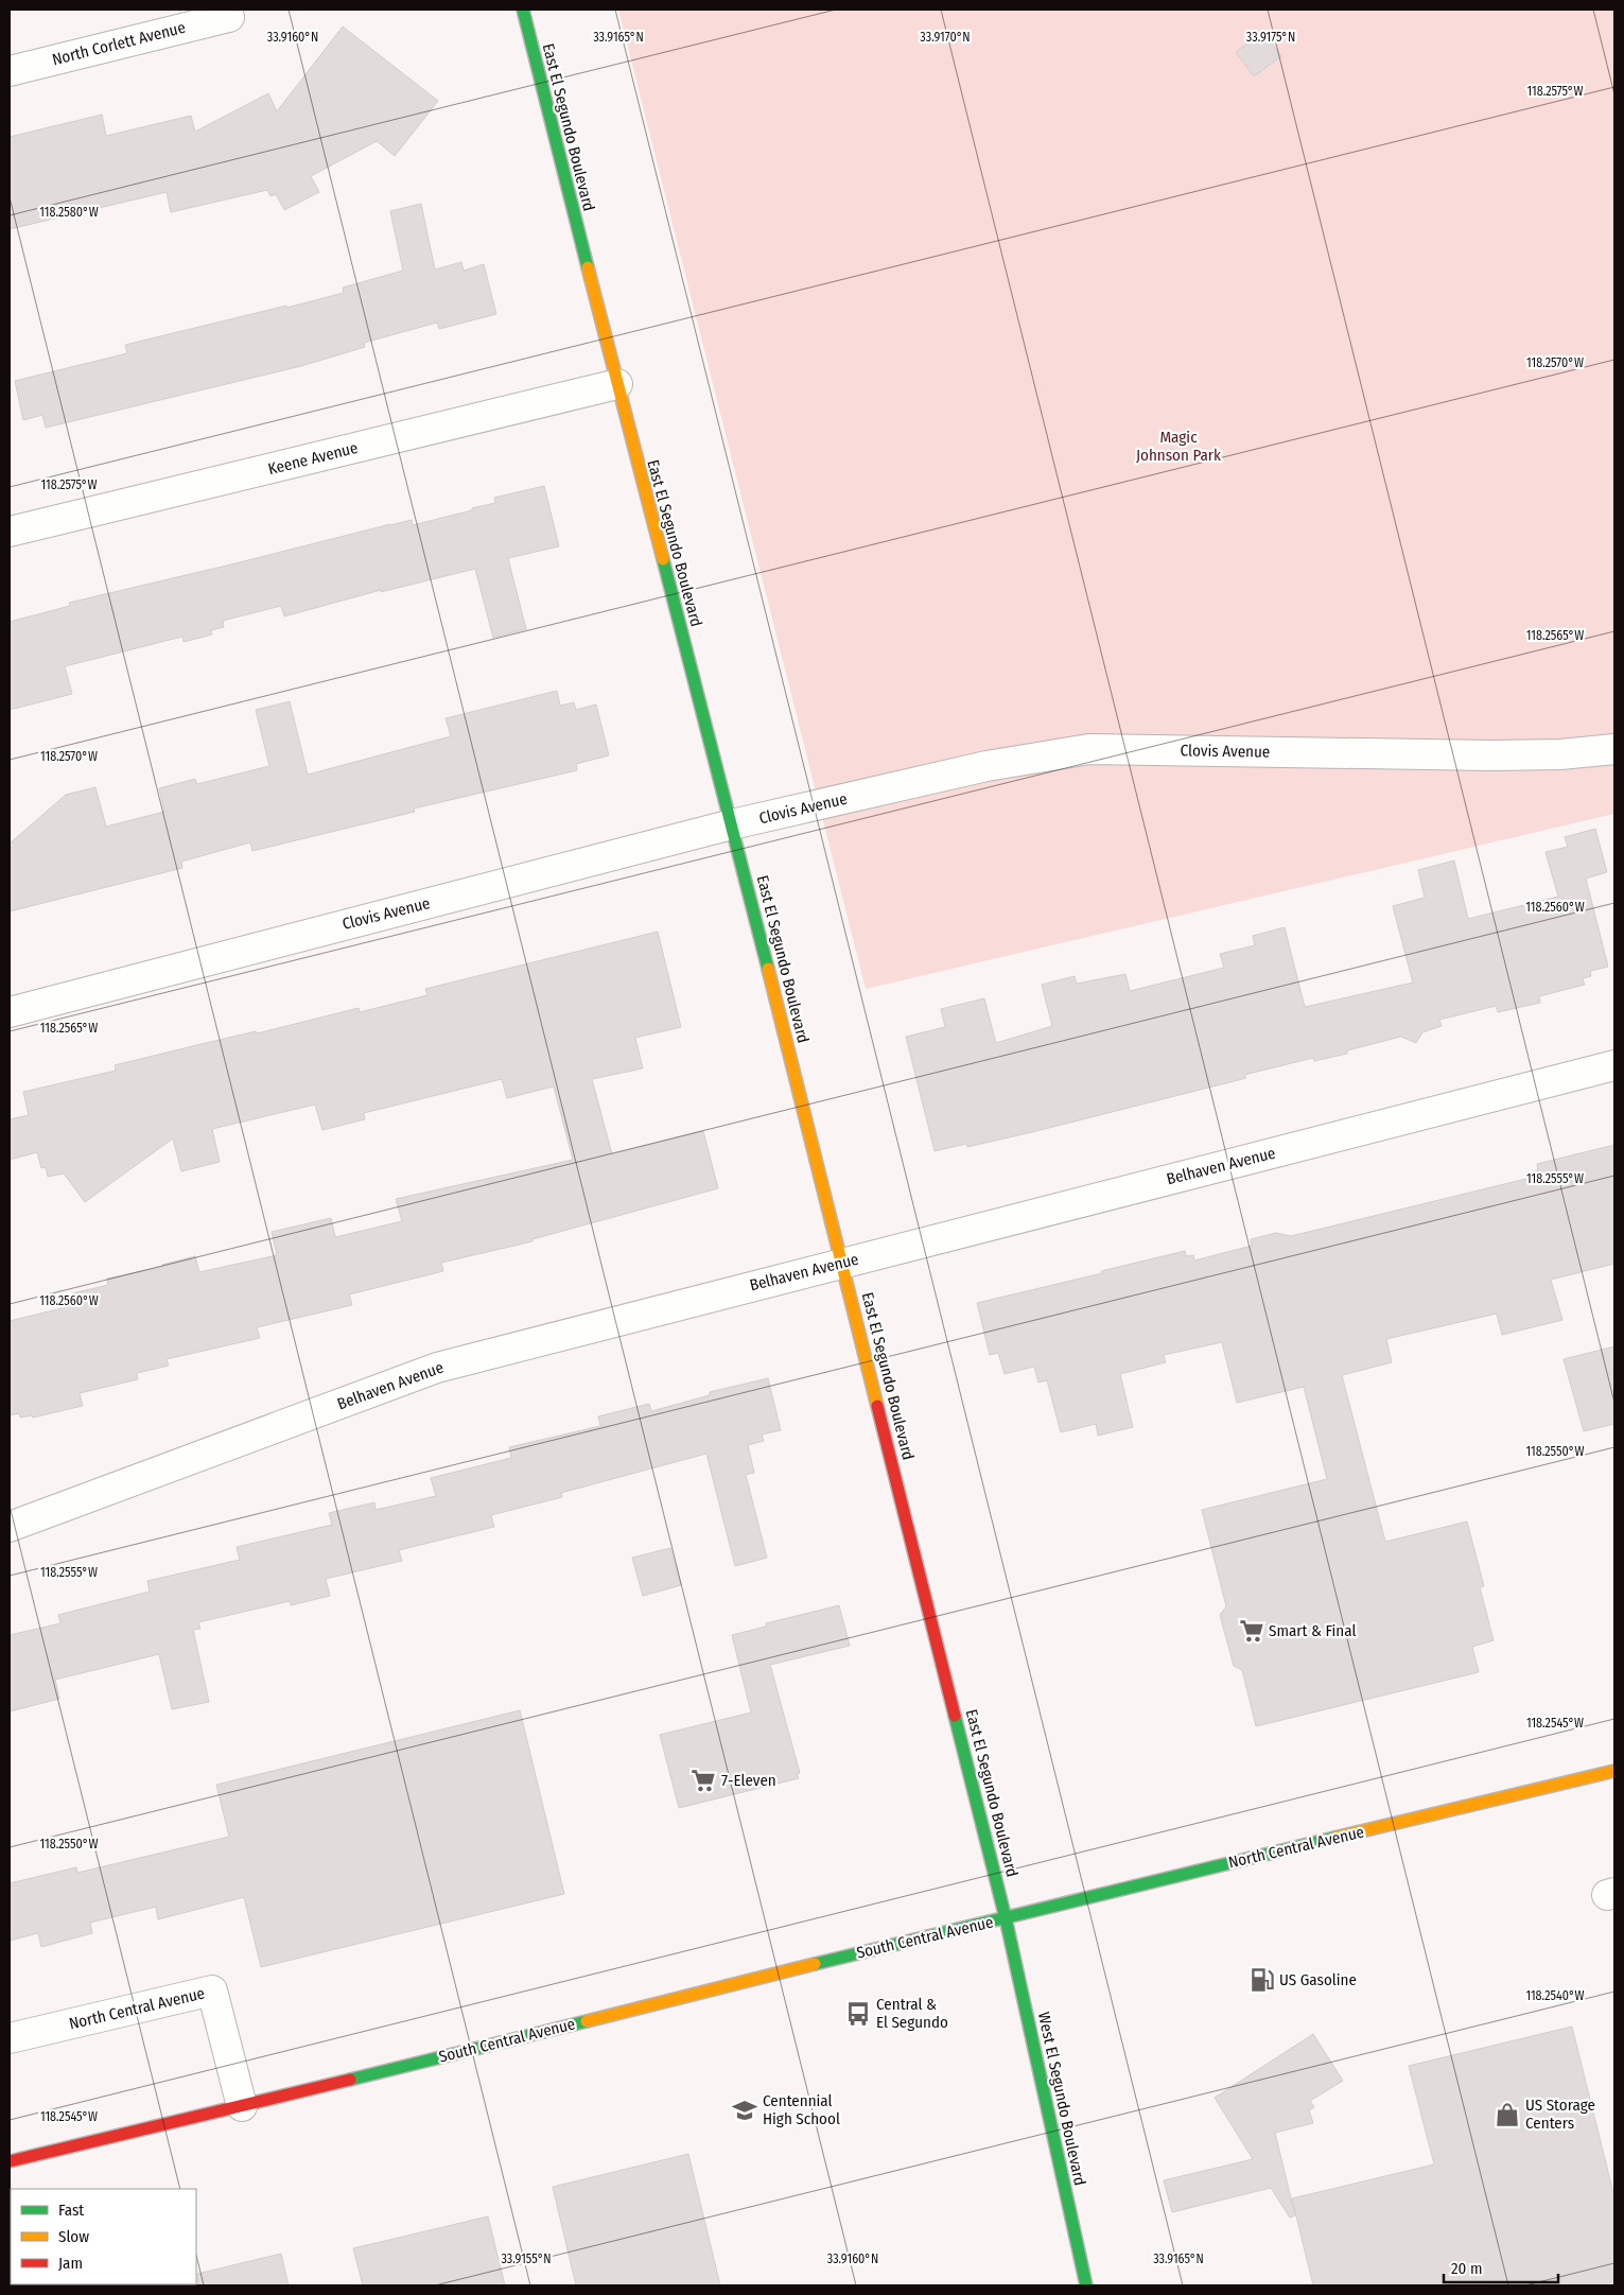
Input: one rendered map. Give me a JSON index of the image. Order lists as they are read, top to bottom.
{
  "streets": {
    "main road": [
      "East El Segundo Boulevard",
      "North Central Avenue",
      "South Central Avenue",
      "West El Segundo Boulevard"
    ],
    "street": [
      "North Corlett Avenue",
      "Keene Avenue",
      "Clovis Avenue",
      "Belhaven Avenue"
    ]
  },
  "crossings": [
    ["East El Segundo Boulevard", "Keene Avenue"],
    ["East El Segundo Boulevard", "Clovis Avenue"],
    ["East El Segundo Boulevard", "Belhaven Avenue"],
    ["East El Segundo Boulevard", "North Central Avenue"],
    ["East El Segundo Boulevard", "South Central Avenue"],
    ["East El Segundo Boulevard", "West El Segundo Boulevard"],
    ["North Central Avenue", "South Central Avenue"],
    ["North Central Avenue", "West El Segundo Boulevard"],
    ["South Central Avenue", "West El Segundo Boulevard"]
  ],
  "parks": ["Magic Johnson Park"],
  "places": {
    "supermarket": ["Smart & Final", "7-Eleven"],
    "fuel station": ["US Gasoline"],
    "bus stop": ["Central & El Segundo"],
    "school or university": ["Centennial High School"],
    "shop": ["US Storage Centers"]
  },
  "legend": ["Fast", "Slow", "Jam"],
  "scale_bar": "20 m",
  "coordinates": [
    "33.9175°N",
    "33.9160°N",
    "33.9165°N",
    "33.9170°N",
    "118.2575°W",
    "118.2580°W",
    "118.2570°W",
    "118.2565°W",
    "118.2560°W",
    "118.2555°W",
    "118.2550°W",
    "118.2545°W",
    "118.2540°W",
    "33.9155°N"
  ]
}
